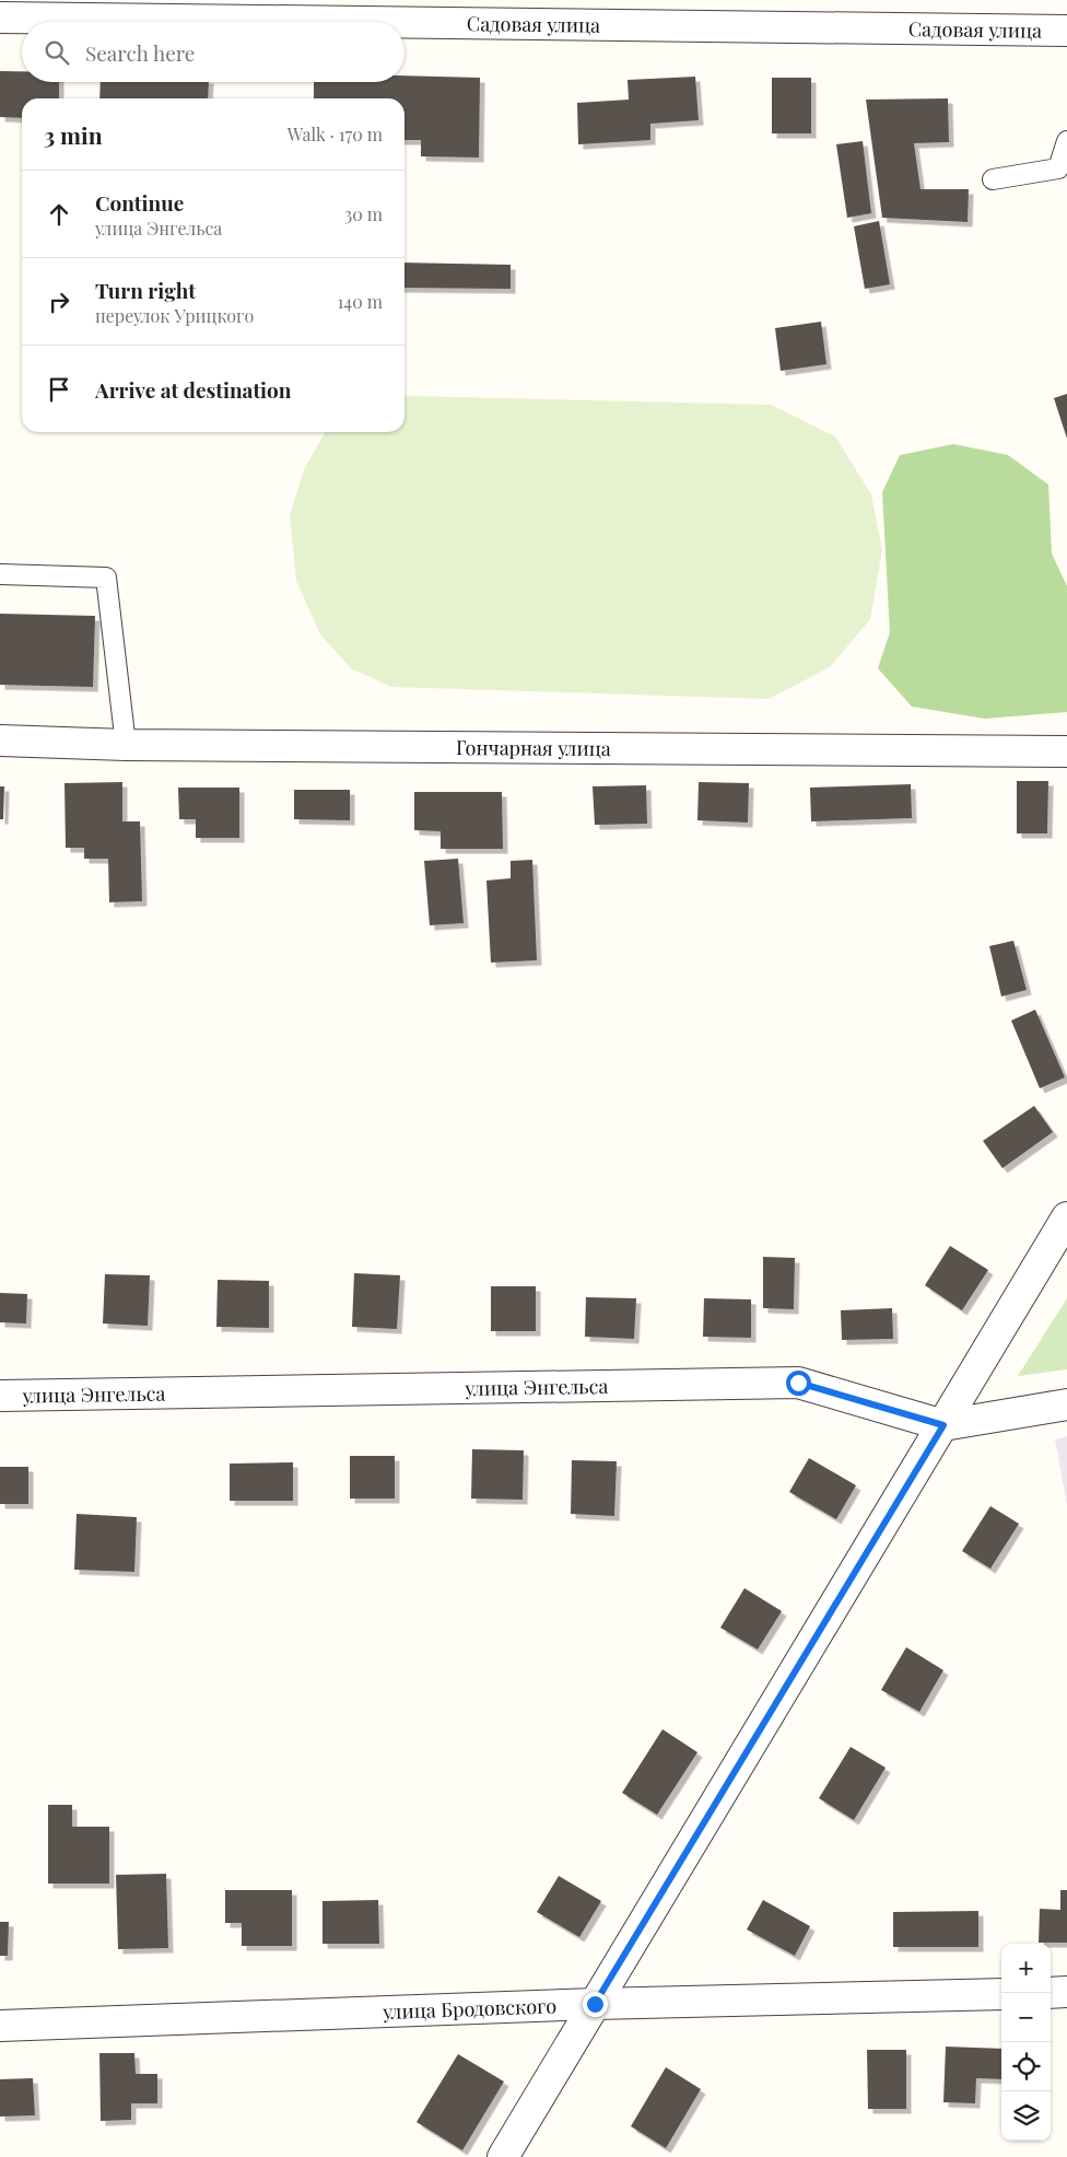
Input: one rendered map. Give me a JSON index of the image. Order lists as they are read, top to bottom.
{
  "streets": {
    "street": [
      "Садовая улица",
      "Гончарная улица",
      "улица Энгельса",
      "улица Бродовского"
    ]
  },
  "page": {
    "search": "Search here",
    "heading": ["3 min", "Walk · 170 m"],
    "list": [
      ["Continue", "улица Энгельса", "30 m"],
      ["Turn right", "переулок Урицкого", "140 m"],
      "Arrive at destination"
    ],
    "map_buttons": ["+", "−"]
  }
}
